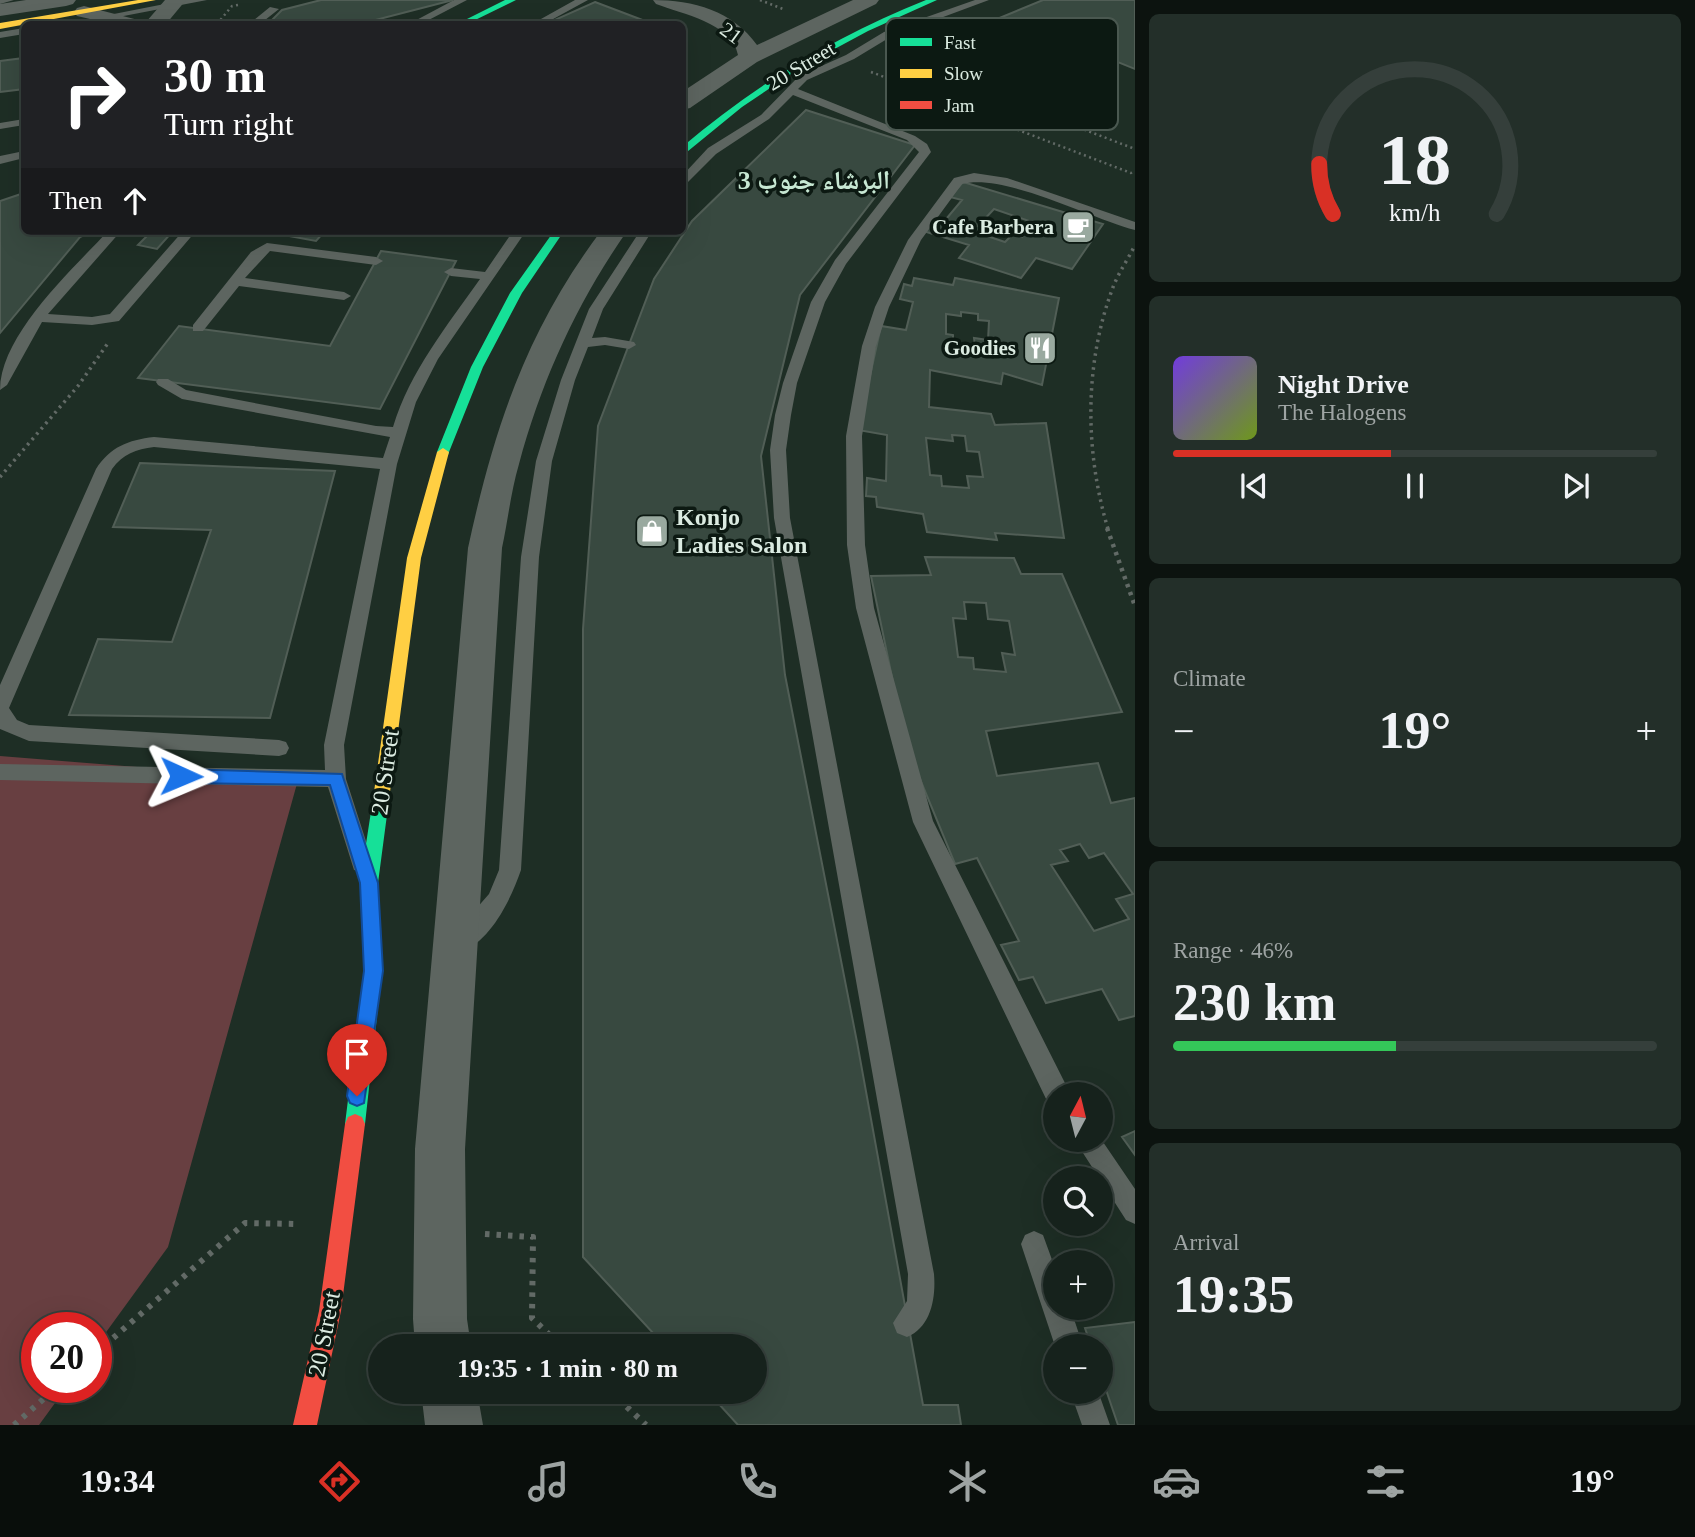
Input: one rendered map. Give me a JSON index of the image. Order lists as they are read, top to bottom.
{
  "streets": {
    "street": ["21", "20 Street"]
  },
  "crossings": [
    ["21", "20 Street"]
  ],
  "districts": ["البرشاء جنوب 3"],
  "places": {
    "cafe": ["Cafe Barbera"],
    "restaurant": ["Goodies"],
    "shop": ["Konjo Ladies Salon"]
  },
  "legend": ["Fast", "Slow", "Jam"],
  "north": "top",
  "page": {
    "turn": ["30 m", "Turn right"],
    "then": "Then",
    "song": ["Night Drive", "The Halogens"],
    "tile": [
      "Climate",
      ["Range · 46%", "230 km"],
      ["Arrival", "19:35"]
    ],
    "heat": ["−", "19°", "+"],
    "map_buttons": ["+", "−"],
    "limit": "20",
    "trip": "19:35 · 1 min · 80 m",
    "tabs": ["19:34", "19°"],
    "gauge": ["18", "km/h"]
  }
}
